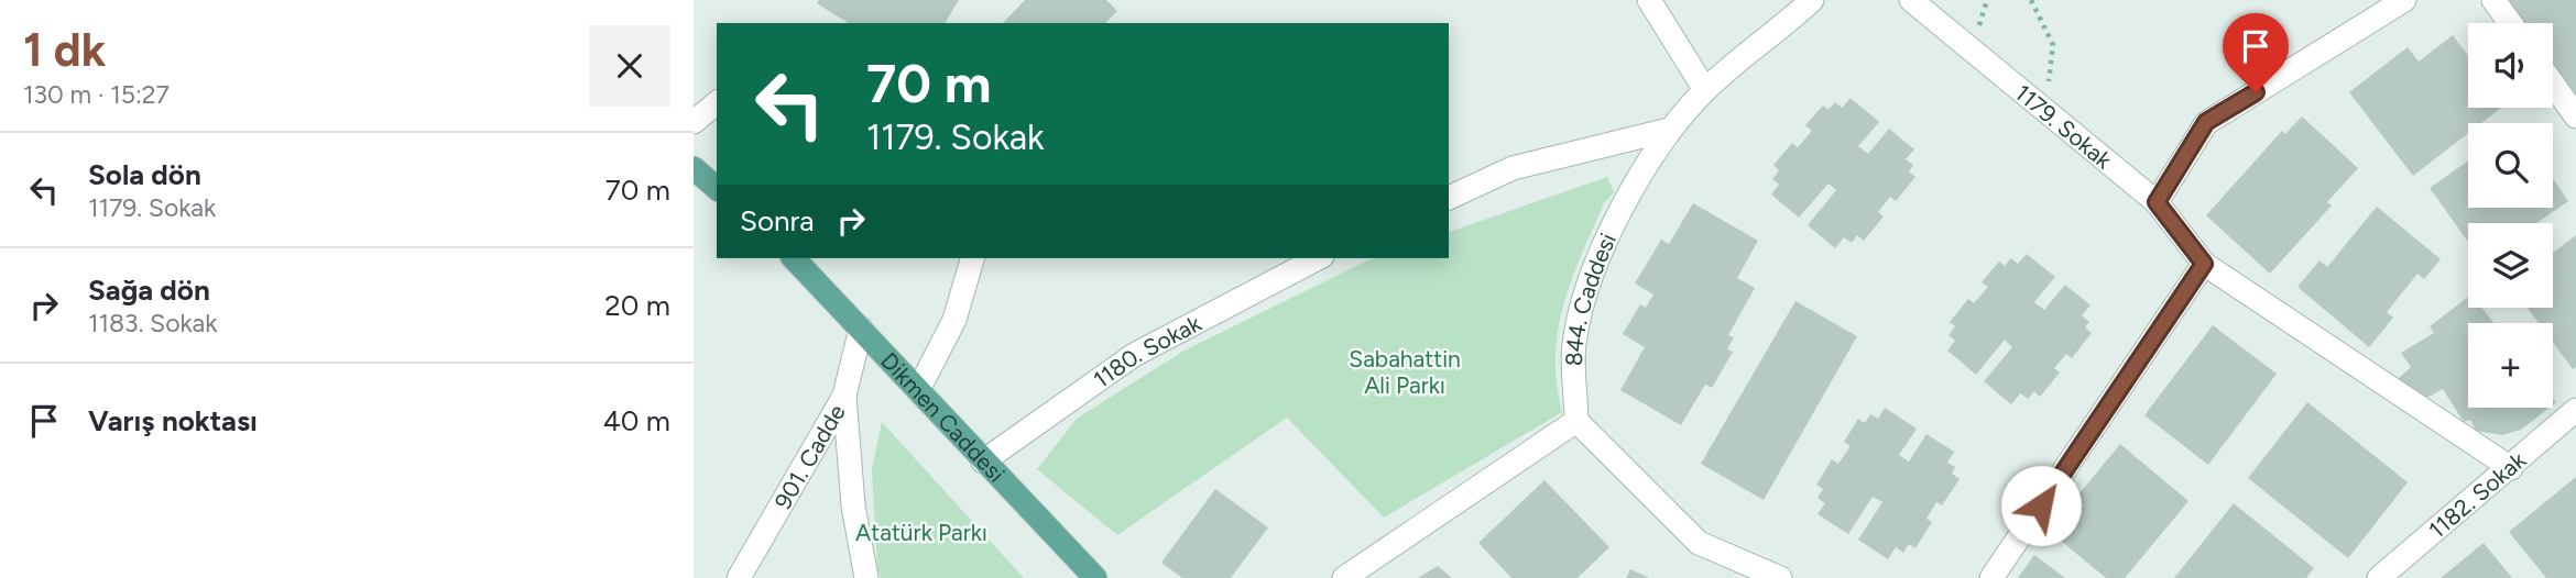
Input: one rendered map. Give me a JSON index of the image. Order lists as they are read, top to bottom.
{
  "streets": {
    "main road": ["Dikmen Caddesi"],
    "street": [
      "1179. Sokak",
      "844. Caddesi",
      "1180. Sokak",
      "901. Cadde",
      "1182. Sokak"
    ]
  },
  "crossings": [
    ["1179. Sokak", "1182. Sokak"],
    ["1180. Sokak", "Dikmen Caddesi"],
    ["Dikmen Caddesi", "901. Cadde"]
  ],
  "parks": ["Sabahattin Ali Parkı", "Atatürk Parkı"],
  "page": {
    "heading": ["1 dk", "130 m · 15:27"],
    "map_buttons": "+",
    "turn": ["70 m", "1179. Sokak"],
    "list": [
      {
        "name": "Sola dön",
        "note": "1179. Sokak",
        "value": "70 m"
      },
      {
        "name": "Sağa dön",
        "note": "1183. Sokak",
        "value": "20 m"
      },
      {
        "name": "Varış noktası",
        "value": "40 m"
      }
    ],
    "then": "Sonra"
  }
}
